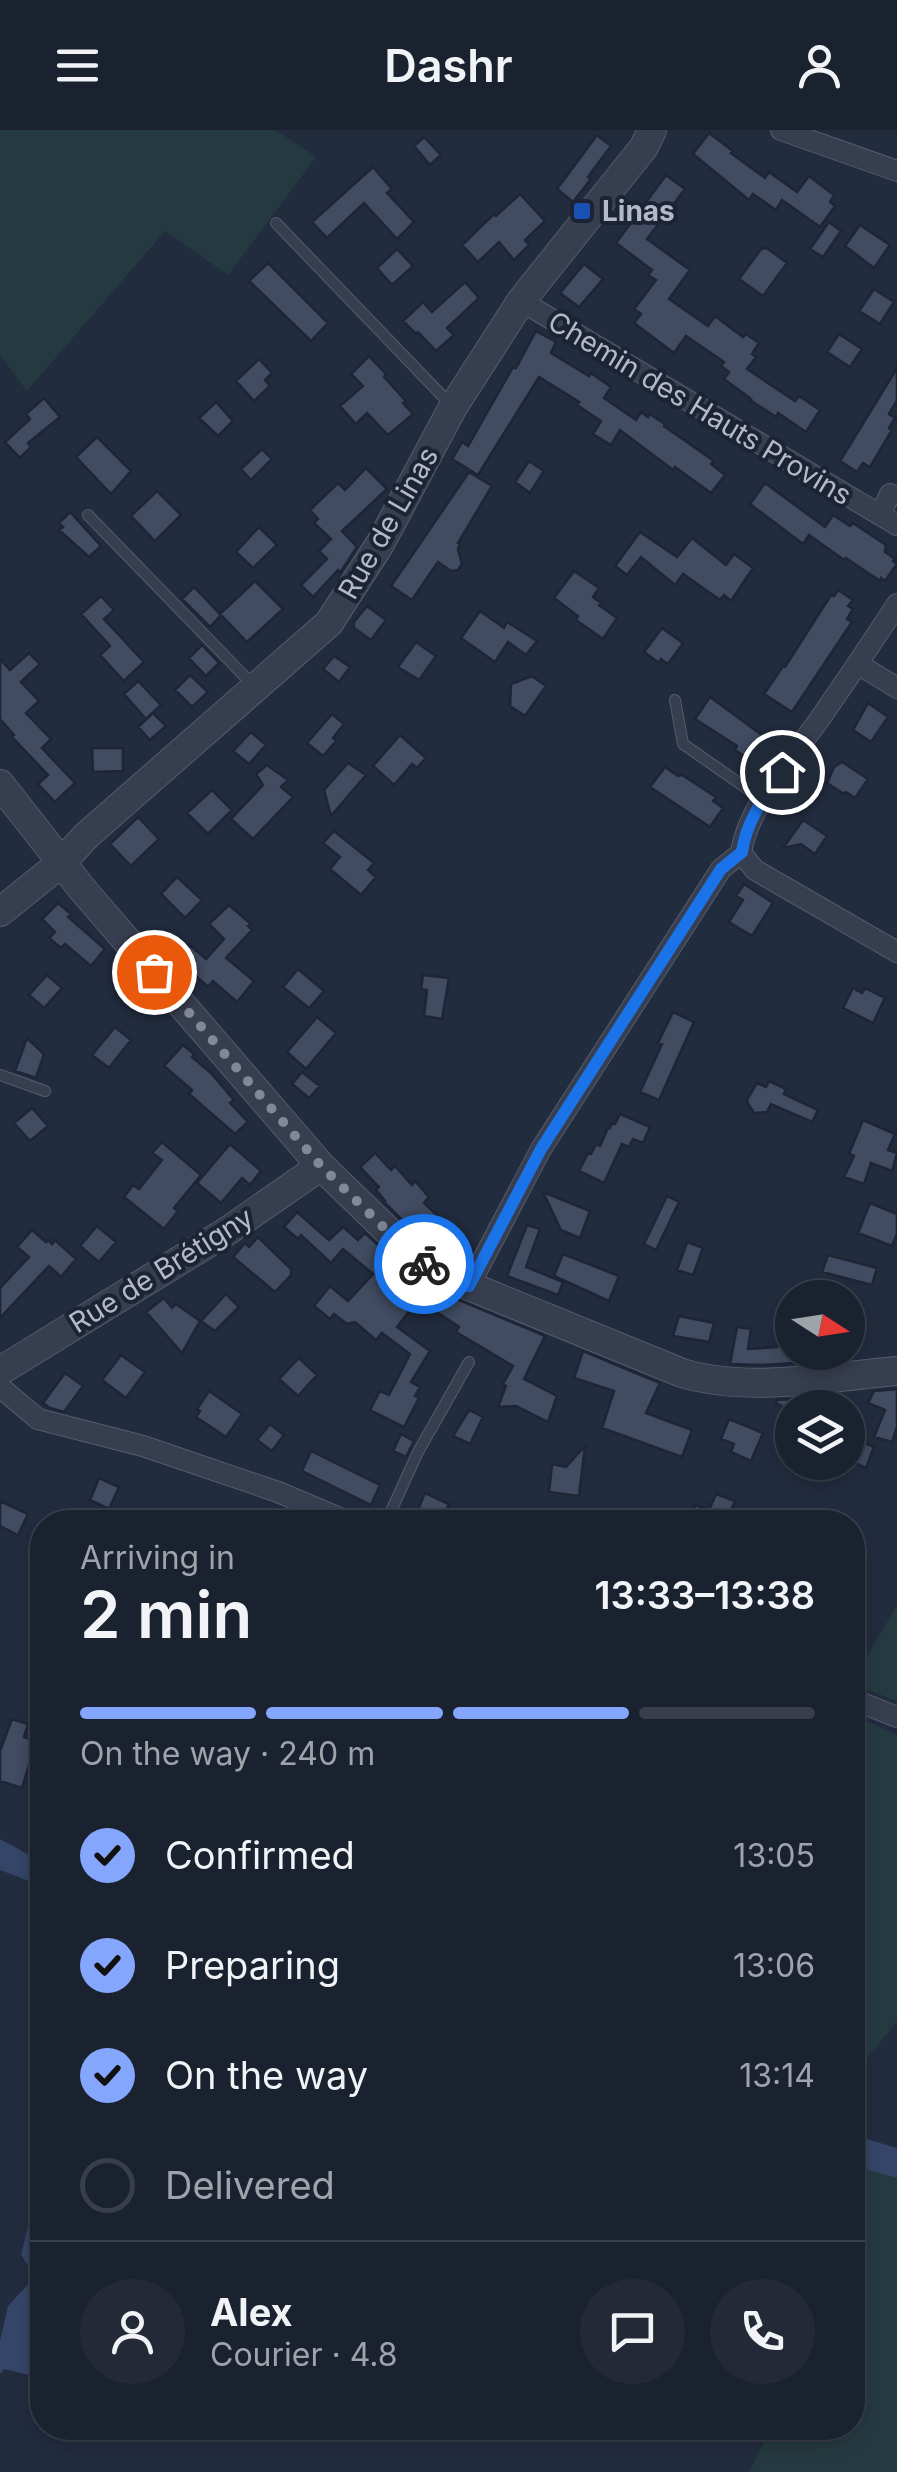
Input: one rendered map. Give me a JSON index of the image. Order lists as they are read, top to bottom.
{
  "streets": {
    "street": ["Chemin des Hauts Provins", "Rue de Linas", "Rue de Brétigny"]
  },
  "crossings": [
    ["Chemin des Hauts Provins", "Rue de Linas"]
  ],
  "places": {
    "transit": ["Linas"]
  },
  "north": "right",
  "page": {
    "header": "Dashr",
    "heading": ["2 min", "Arriving in", "13:33–13:38"],
    "panel": ["Alex", "Courier · 4.8"],
    "bar": "On the way · 240 m",
    "list": [
      ["Confirmed", "13:05"],
      ["Preparing", "13:06"],
      ["On the way", "13:14"],
      "Delivered"
    ]
  }
}
